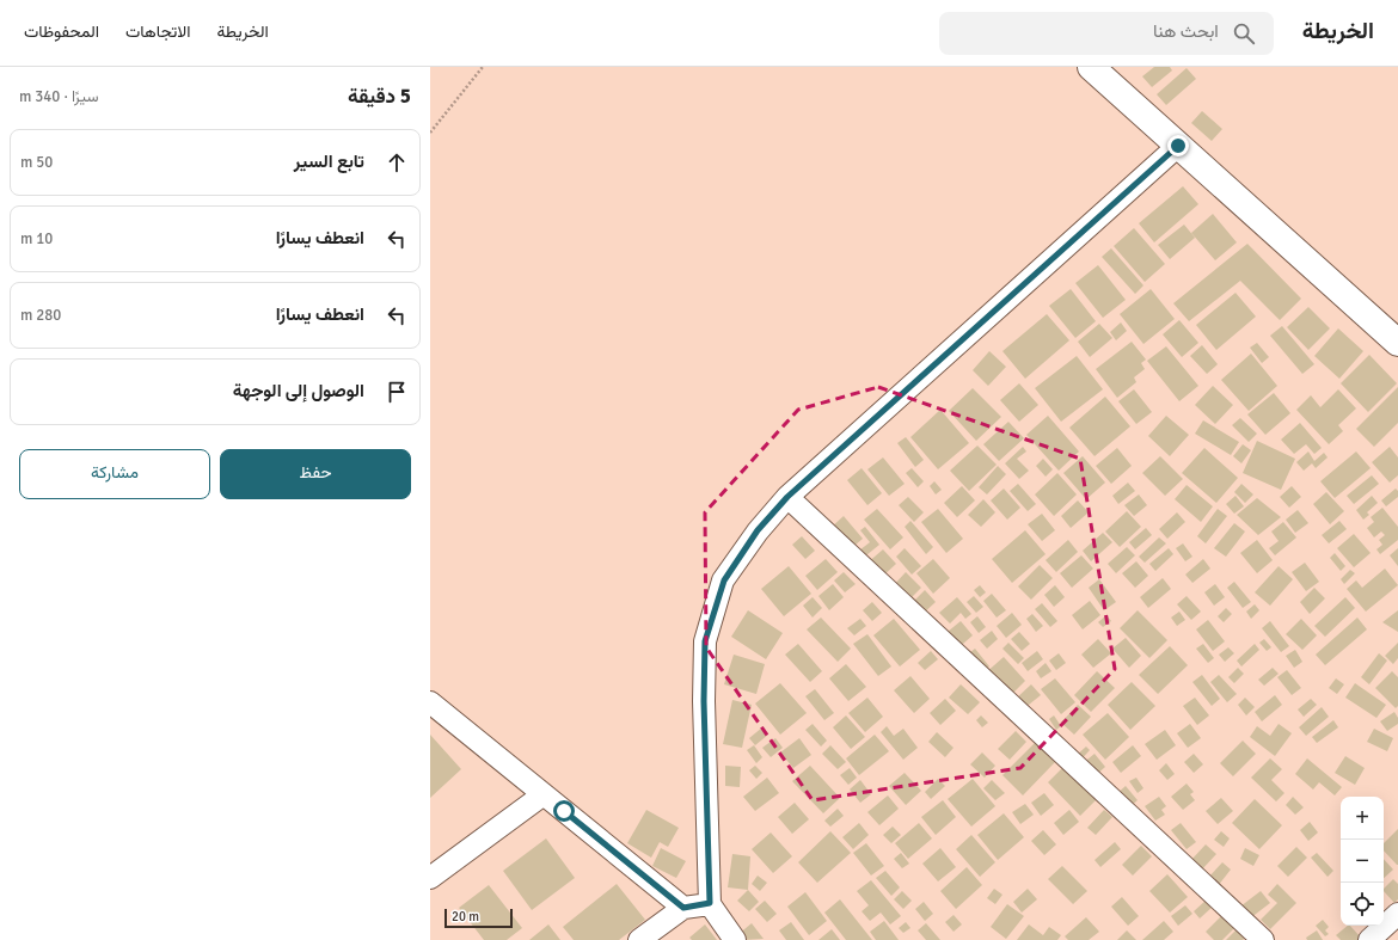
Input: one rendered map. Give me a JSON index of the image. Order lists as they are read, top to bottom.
{
  "scale_bar": "20 m",
  "page": {
    "header": "الخريطة",
    "search": "ابحث هنا",
    "nav": ["الخريطة", "الاتجاهات", "المحفوظات"],
    "heading": ["5 دقيقة", "سيرًا · 340 m"],
    "list": [
      ["تابع السير", "50 m"],
      ["انعطف يسارًا", "10 m"],
      ["انعطف يسارًا", "280 m"],
      "الوصول إلى الوجهة"
    ],
    "buttons": ["حفظ", "مشاركة"],
    "map_buttons": ["+", "−"],
    "scale": "20 m"
  }
}
